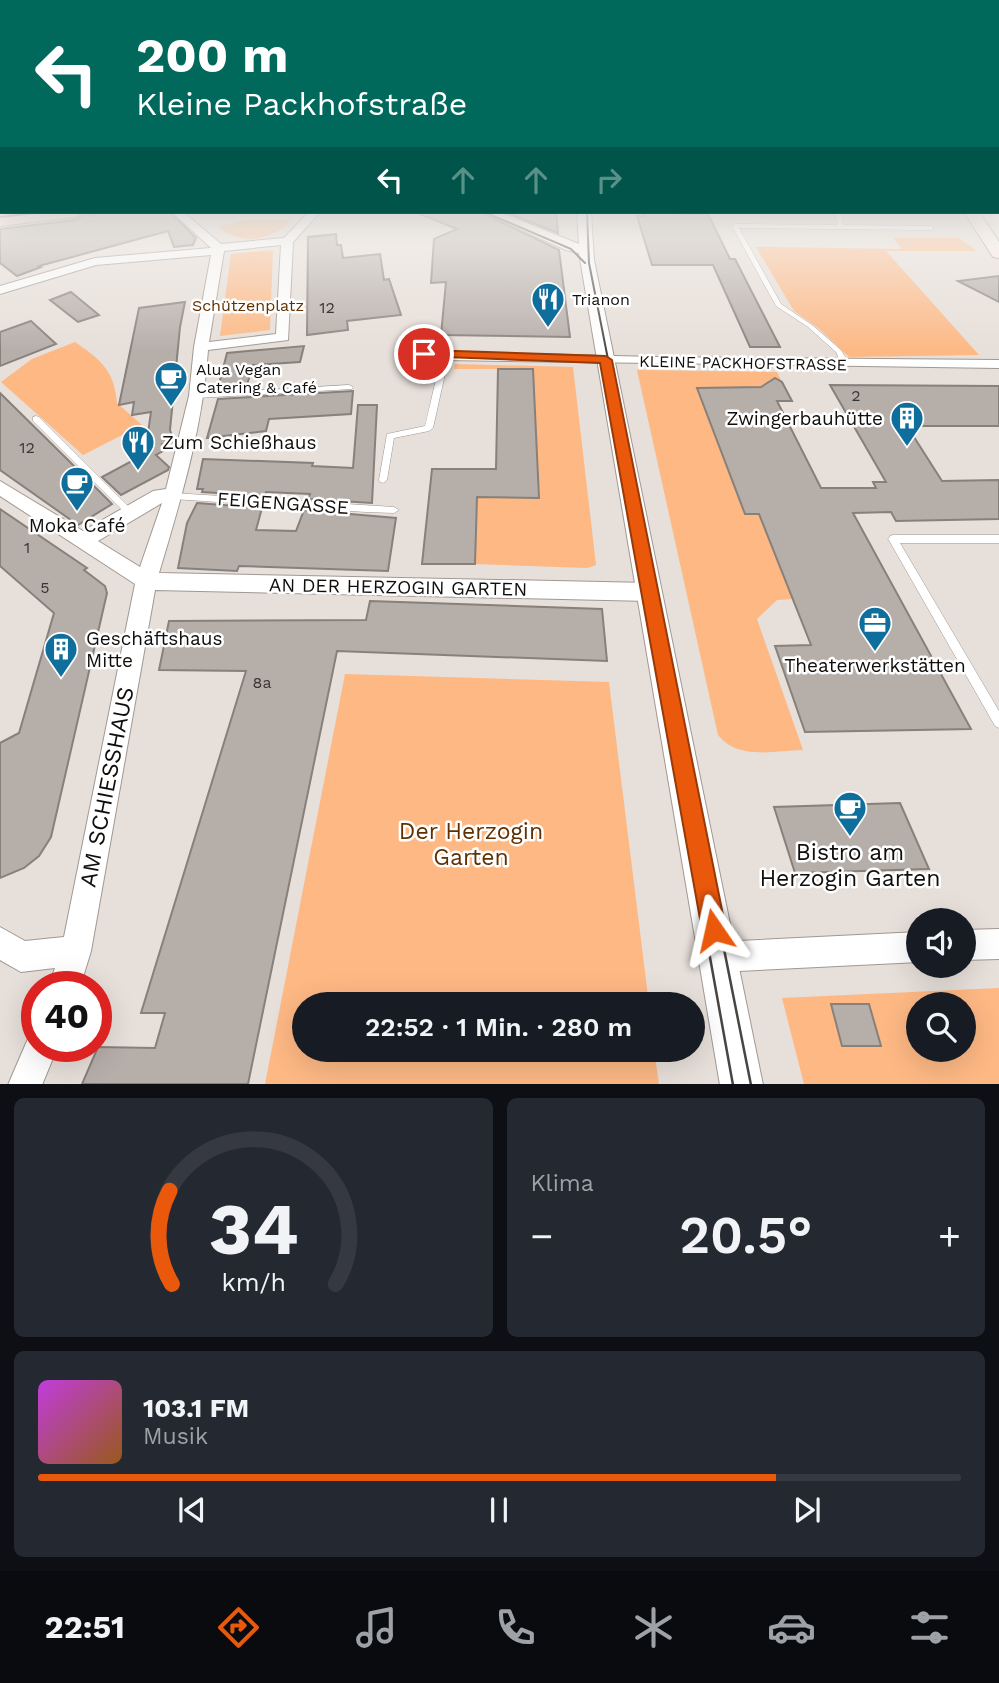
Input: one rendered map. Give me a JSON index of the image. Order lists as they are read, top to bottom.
{
  "streets": {
    "street": ["KLEINE PACKHOFSTRASSE", "AN DER HERZOGIN GARTEN", "AM SCHIESSHAUS"],
    "lane": ["FEIGENGASSE"]
  },
  "crossings": [
    ["FEIGENGASSE", "AM SCHIESSHAUS"],
    ["AN DER HERZOGIN GARTEN", "AM SCHIESSHAUS"]
  ],
  "parks": ["Schützenplatz", "Der Herzogin Garten"],
  "places": {
    "restaurant": ["Trianon", "Zum Schießhaus"],
    "cafe": ["Alua Vegan Catering & Café", "Moka Café", "Bistro am Herzogin Garten"],
    "building": ["Zwingerbauhütte", "Geschäftshaus Mitte"],
    "office": ["Theaterwerkstätten"]
  },
  "house_numbers": [
    "12",
    "2",
    "12",
    "1",
    "5",
    "8a"
  ],
  "page": {
    "turn": ["200 m", "Kleine Packhofstraße"],
    "limit": "40",
    "trip": "22:52 · 1 Min. · 280 m",
    "tile": "Klima",
    "heat": ["−", "20.5°", "+"],
    "song": ["103.1 FM", "Musik"],
    "tabs": "22:51",
    "gauge": ["34", "km/h"]
  }
}
